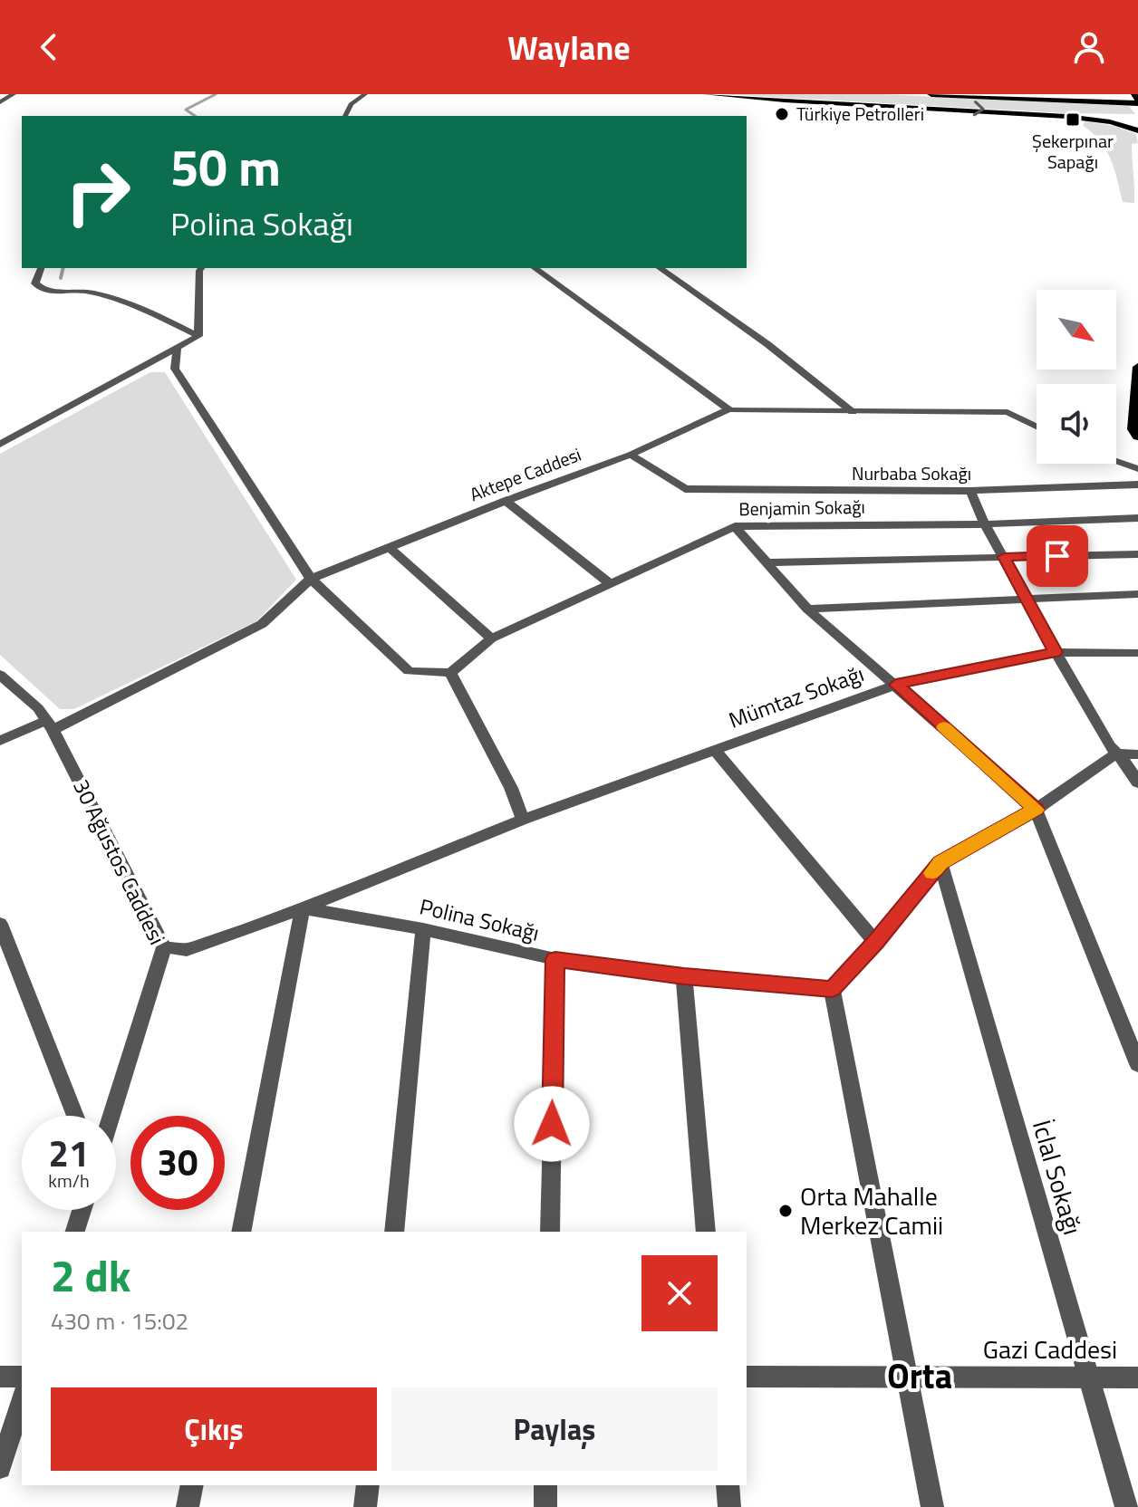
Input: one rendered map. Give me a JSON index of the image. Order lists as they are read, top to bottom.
{
  "streets": {
    "street": [
      "Nurbaba Sokağı",
      "Aktepe Caddesi",
      "Benjamin Sokağı",
      "Mümtaz Sokağı",
      "30 Ağustos Caddesi",
      "Polina Sokağı",
      "İclal Sokağı",
      "Gazi Caddesi"
    ]
  },
  "crossings": [
    ["Nurbaba Sokağı", "Aktepe Caddesi"],
    ["Aktepe Caddesi", "30 Ağustos Caddesi"],
    ["Mümtaz Sokağı", "Polina Sokağı"],
    ["30 Ağustos Caddesi", "Polina Sokağı"],
    ["İclal Sokağı", "Gazi Caddesi"]
  ],
  "districts": ["Orta"],
  "places": {
    "other": ["Türkiye Petrolleri", "Orta Mahalle Merkez Camii"],
    "transit": ["Şekerpınar Sapağı"]
  },
  "north": "bottom right",
  "page": {
    "header": "Waylane",
    "turn": ["50 m", "Polina Sokağı"],
    "speed": "21 km/h",
    "limit": "30",
    "heading": ["2 dk", "430 m · 15:02"],
    "buttons": ["Çıkış", "Paylaş"]
  }
}
